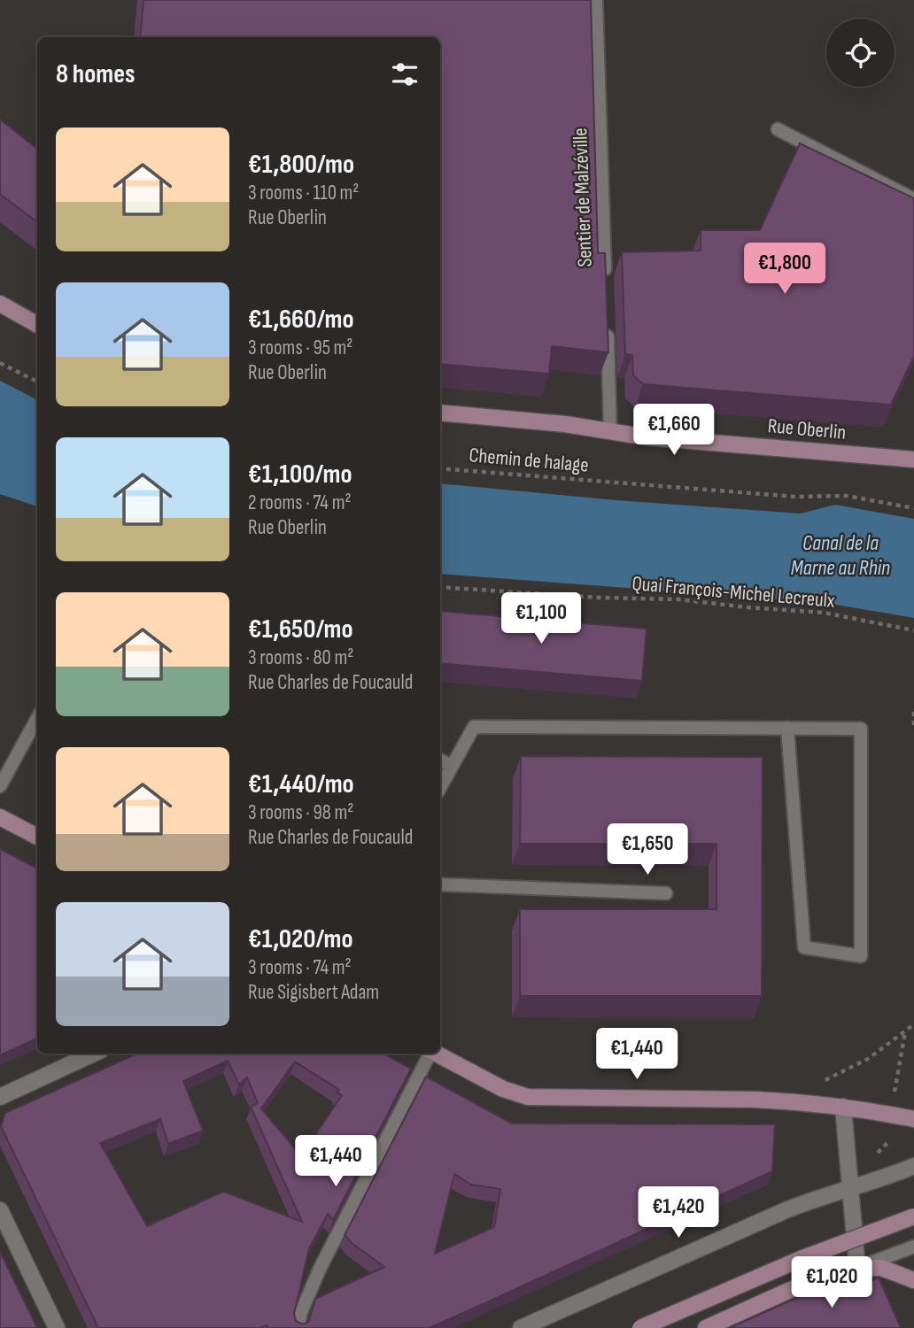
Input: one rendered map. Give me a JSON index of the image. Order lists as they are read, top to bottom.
{
  "streets": {
    "main road": ["Rue Oberlin"],
    "lane": ["Sentier de Malzéville"],
    "path": ["Chemin de halage", "Quai François-Michel Lecreulx"]
  },
  "water": ["Canal de la Marne au Rhin"],
  "page": {
    "heading": "8 homes",
    "list": [
      {
        "name": "€1,800/mo",
        "note": "3 rooms · 110 m² · Rue Oberlin"
      },
      {
        "name": "€1,660/mo",
        "note": "3 rooms · 95 m² · Rue Oberlin"
      },
      {
        "name": "€1,100/mo",
        "note": "2 rooms · 74 m² · Rue Oberlin"
      },
      {
        "name": "€1,650/mo",
        "note": "3 rooms · 80 m² · Rue Charles de Foucauld"
      },
      {
        "name": "€1,440/mo",
        "note": "3 rooms · 98 m² · Rue Charles de Foucauld"
      },
      {
        "name": "€1,020/mo",
        "note": "3 rooms · 74 m² · Rue Sigisbert Adam"
      }
    ],
    "price": [
      "€1,800",
      "€1,660",
      "€1,100",
      "€1,650",
      "€1,440",
      "€1,440",
      "€1,420",
      "€1,020"
    ]
  }
}
